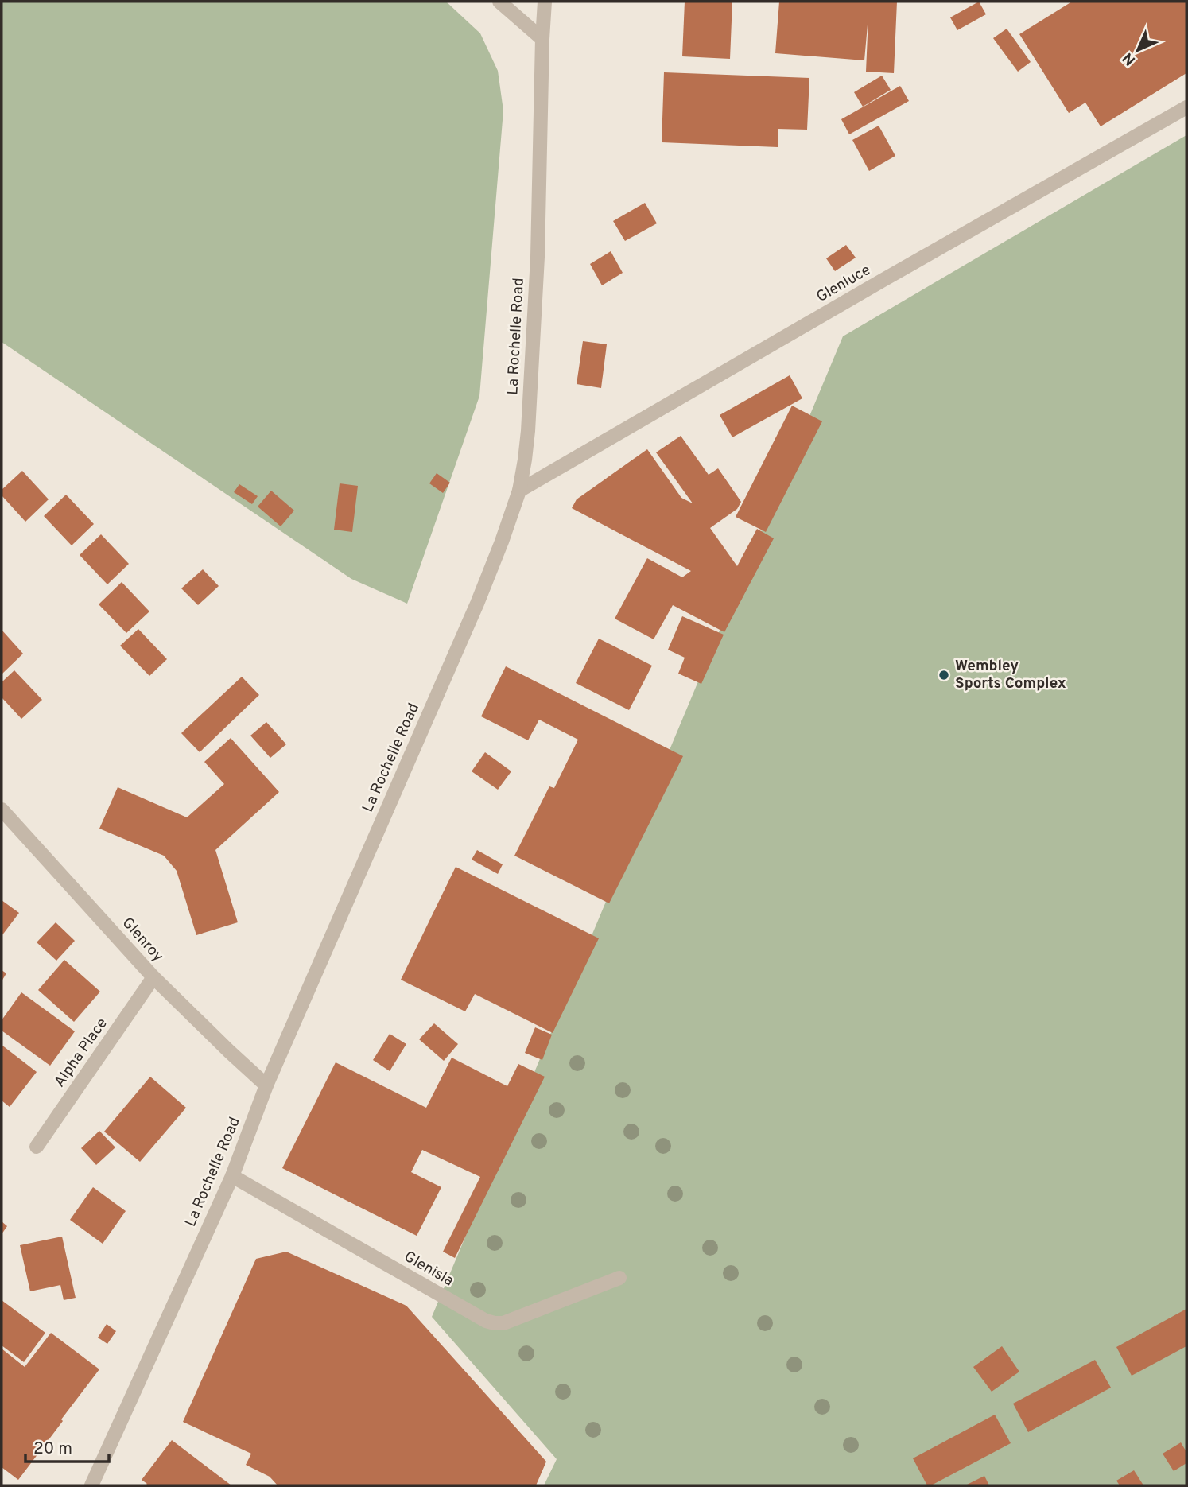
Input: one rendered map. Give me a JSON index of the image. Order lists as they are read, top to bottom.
{
  "streets": {
    "street": [
      "Glenluce",
      "La Rochelle Road",
      "Glenroy",
      "Alpha Place",
      "Glenisla"
    ]
  },
  "crossings": [
    ["Glenluce", "La Rochelle Road"],
    ["La Rochelle Road", "Glenroy"],
    ["La Rochelle Road", "Glenisla"],
    ["Glenroy", "Alpha Place"]
  ],
  "places": ["Wembley Sports Complex"],
  "scale_bar": "20 m",
  "north": "bottom left"
}
